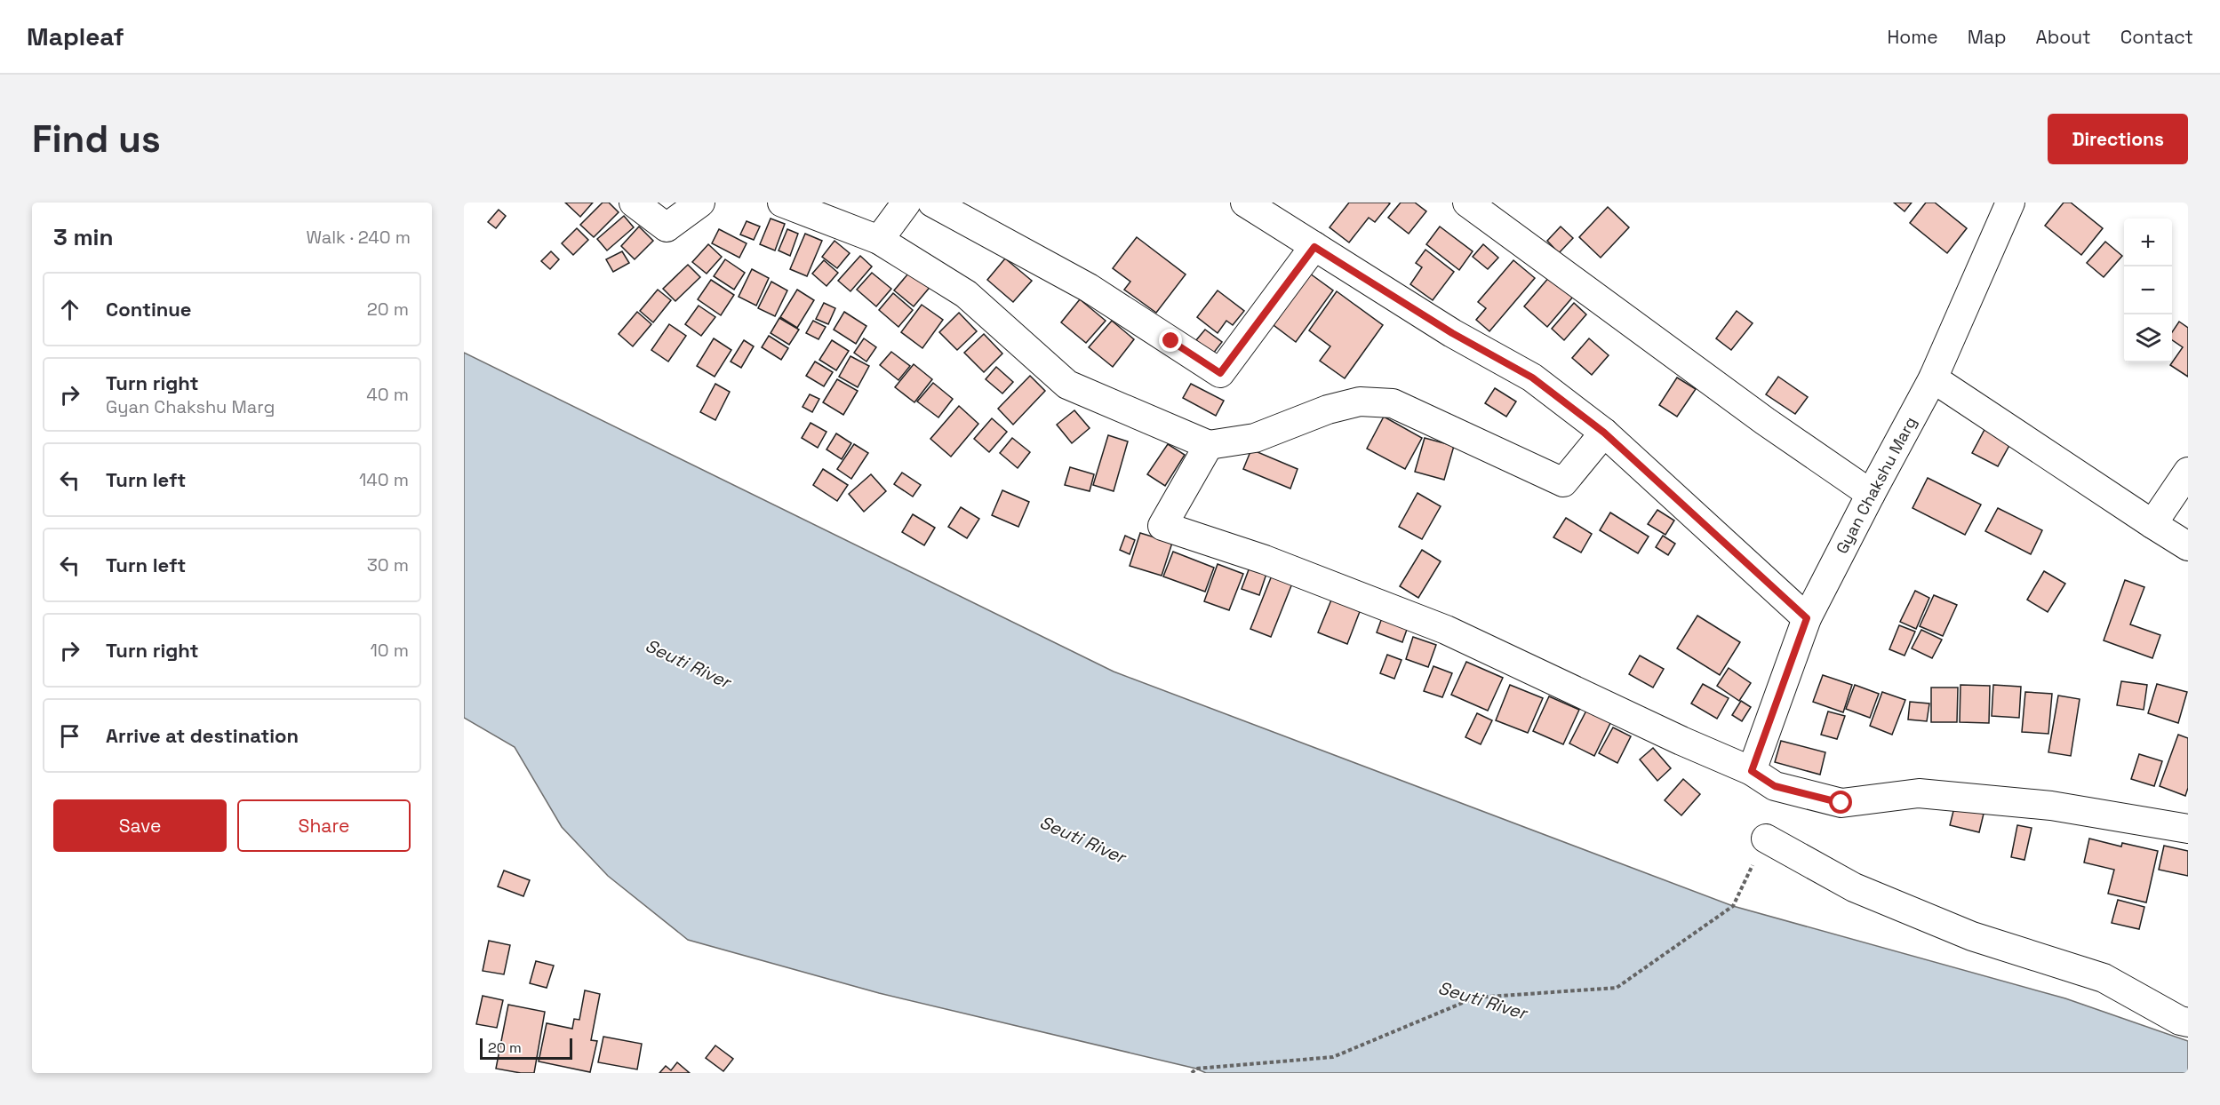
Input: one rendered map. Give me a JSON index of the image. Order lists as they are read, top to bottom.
{
  "streets": {
    "street": ["Gyan Chakshu Marg"]
  },
  "water": ["Seuti River"],
  "scale_bar": "20 m",
  "page": {
    "header": "Mapleaf",
    "nav": [
      "Home",
      "Map",
      "About",
      "Contact"
    ],
    "buttons": [
      "Directions",
      ["Save", "Share"]
    ],
    "title": "Find us",
    "heading": ["3 min", "Walk · 240 m"],
    "map_buttons": ["+", "−"],
    "list": [
      ["Continue", "20 m"],
      ["Turn right", "Gyan Chakshu Marg", "40 m"],
      ["Turn left", "140 m"],
      ["Turn left", "30 m"],
      ["Turn right", "10 m"],
      "Arrive at destination"
    ],
    "scale": "20 m"
  }
}
